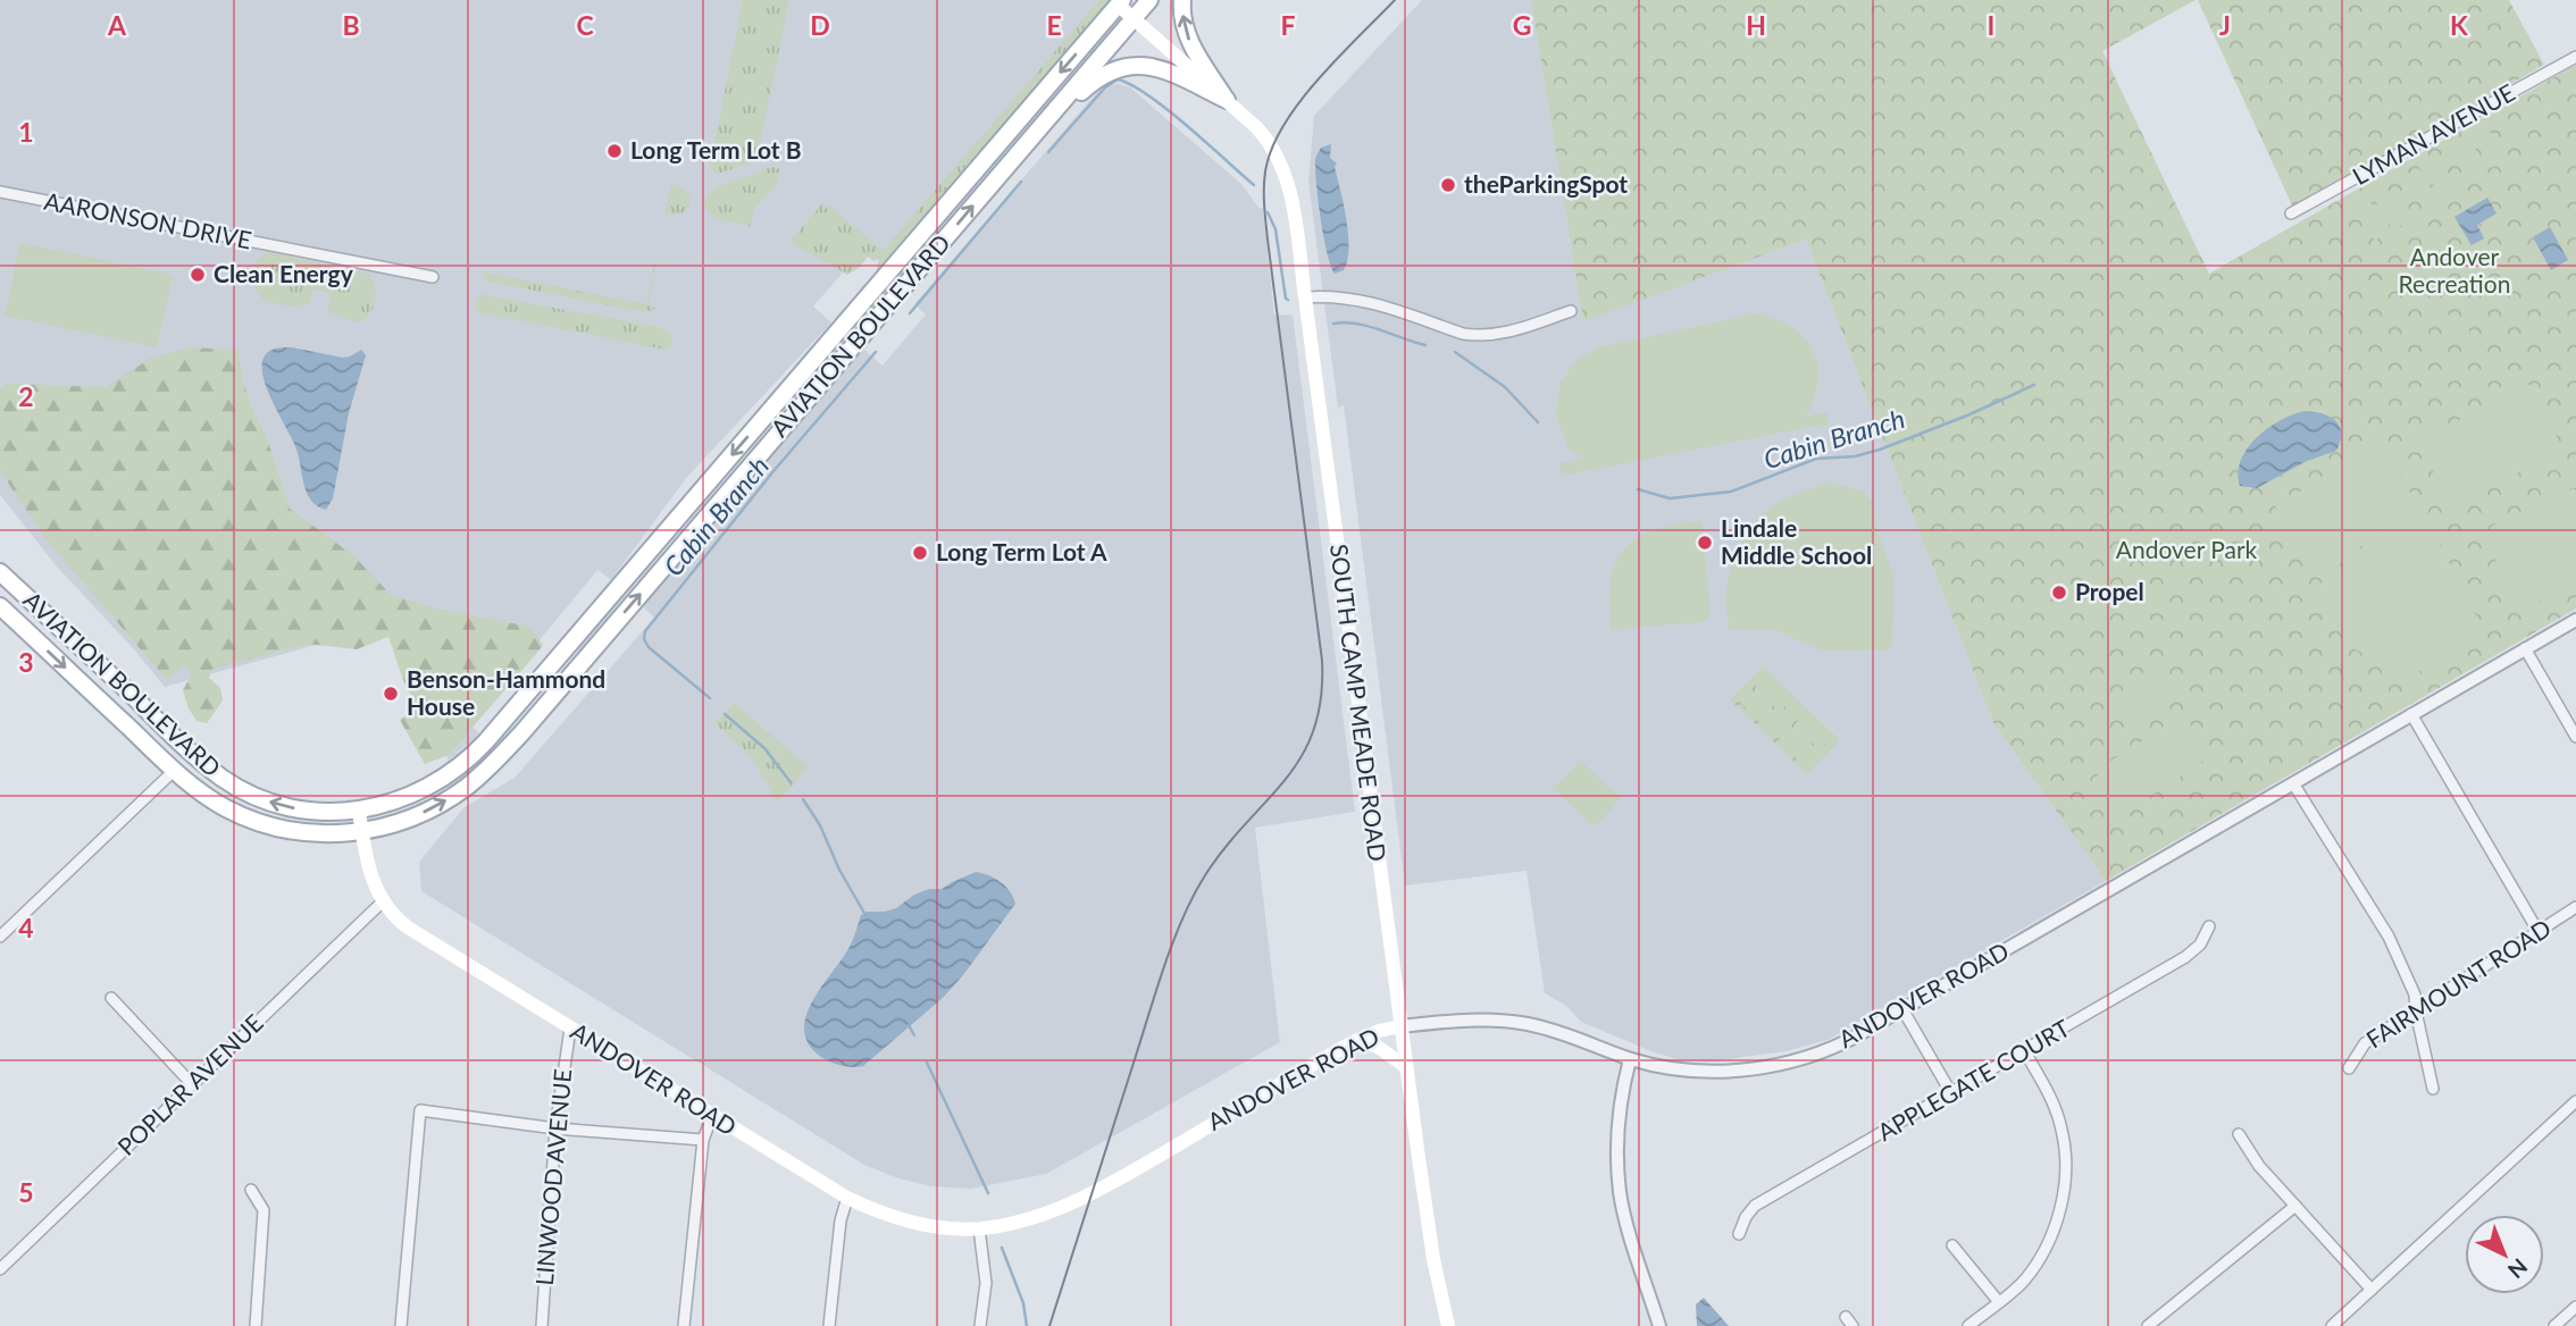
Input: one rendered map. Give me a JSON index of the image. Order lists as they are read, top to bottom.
{
  "streets": {
    "main road": ["AVIATION BOULEVARD", "SOUTH CAMP MEADE ROAD", "ANDOVER ROAD"],
    "street": [
      "LYMAN AVENUE",
      "AARONSON DRIVE",
      "FAIRMOUNT ROAD",
      "APPLEGATE COURT",
      "POPLAR AVENUE",
      "LINWOOD AVENUE"
    ]
  },
  "crossings": [
    ["AVIATION BOULEVARD", "SOUTH CAMP MEADE ROAD"],
    ["AVIATION BOULEVARD", "ANDOVER ROAD"],
    ["SOUTH CAMP MEADE ROAD", "ANDOVER ROAD"],
    ["ANDOVER ROAD", "POPLAR AVENUE"],
    ["ANDOVER ROAD", "LINWOOD AVENUE"]
  ],
  "water": ["Cabin Branch"],
  "parks": ["Andover Recreation", "Andover Park"],
  "places": [
    "Long Term Lot B",
    "theParkingSpot",
    "Clean Energy",
    "Lindale Middle School",
    "Long Term Lot A",
    "Propel",
    "Benson-Hammond House"
  ],
  "north": "bottom right",
  "grid": {
    "columns": [
      "A",
      "B",
      "C",
      "D",
      "E",
      "F",
      "G",
      "H",
      "I",
      "J",
      "K"
    ],
    "rows": [
      "1",
      "2",
      "3",
      "4",
      "5"
    ]
  }
}
